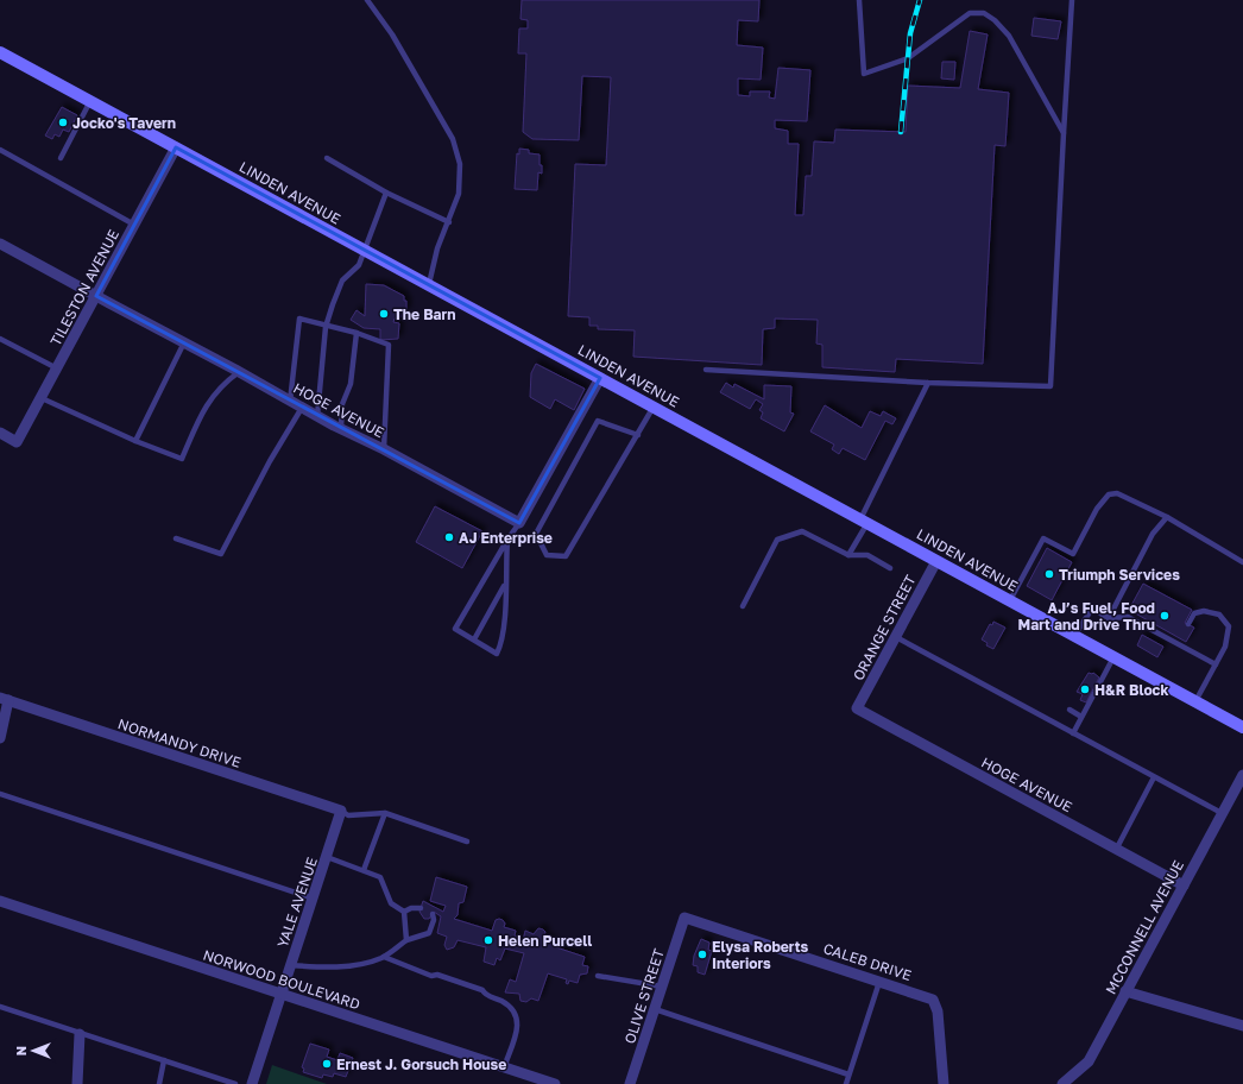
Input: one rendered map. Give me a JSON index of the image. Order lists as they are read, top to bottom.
{
  "streets": {
    "street": [
      "LINDEN AVENUE",
      "TILESTON AVENUE",
      "HOGE AVENUE",
      "ORANGE STREET",
      "NORMANDY DRIVE",
      "YALE AVENUE",
      "MCCONNELL AVENUE",
      "CALEB DRIVE",
      "NORWOOD BOULEVARD",
      "OLIVE STREET"
    ]
  },
  "crossings": [
    ["LINDEN AVENUE", "TILESTON AVENUE"],
    ["LINDEN AVENUE", "ORANGE STREET"],
    ["TILESTON AVENUE", "HOGE AVENUE"],
    ["HOGE AVENUE", "ORANGE STREET"],
    ["HOGE AVENUE", "MCCONNELL AVENUE"],
    ["NORMANDY DRIVE", "YALE AVENUE"],
    ["YALE AVENUE", "NORWOOD BOULEVARD"],
    ["CALEB DRIVE", "OLIVE STREET"]
  ],
  "places": [
    "Jocko's Tavern",
    "The Barn",
    "AJ Enterprise",
    "Triumph Services",
    "AJ’s Fuel, Food Mart and Drive Thru",
    "H&R Block",
    "Helen Purcell",
    "Elysa Roberts Interiors",
    "Ernest J. Gorsuch House"
  ],
  "north": "left"
}
